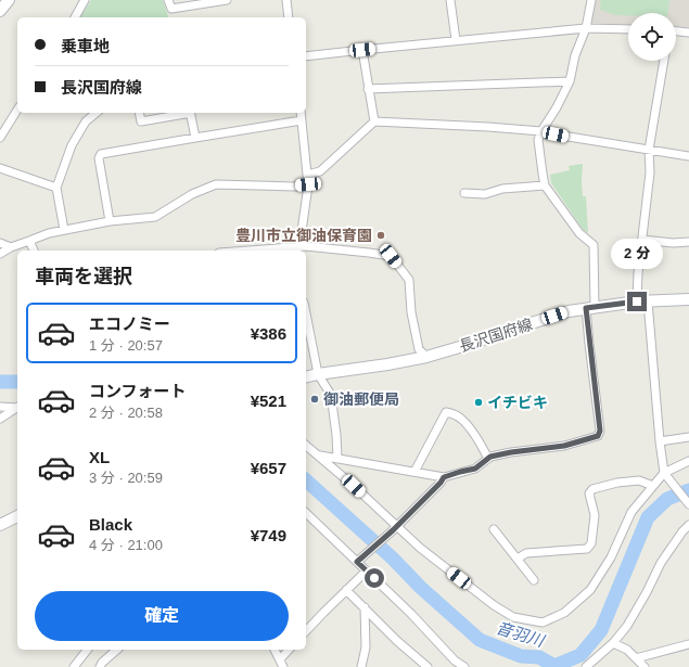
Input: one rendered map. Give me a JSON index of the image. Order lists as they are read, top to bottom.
{
  "streets": {
    "main road": ["長沢国府線"]
  },
  "water": ["音羽川"],
  "places": ["豊川市立御油保育園", "御油郵便局", "イチビキ"],
  "page": {
    "banner": ["乗車地", "長沢国府線"],
    "bubble": "2 分",
    "heading": "車両を選択",
    "list": [
      {
        "name": "エコノミー",
        "note": "1 分 · 20:57",
        "value": "¥386"
      },
      {
        "name": "コンフォート",
        "note": "2 分 · 20:58",
        "value": "¥521"
      },
      {
        "name": "XL",
        "note": "3 分 · 20:59",
        "value": "¥657"
      },
      {
        "name": "Black",
        "note": "4 分 · 21:00",
        "value": "¥749"
      }
    ],
    "buttons": "確定"
  }
}
